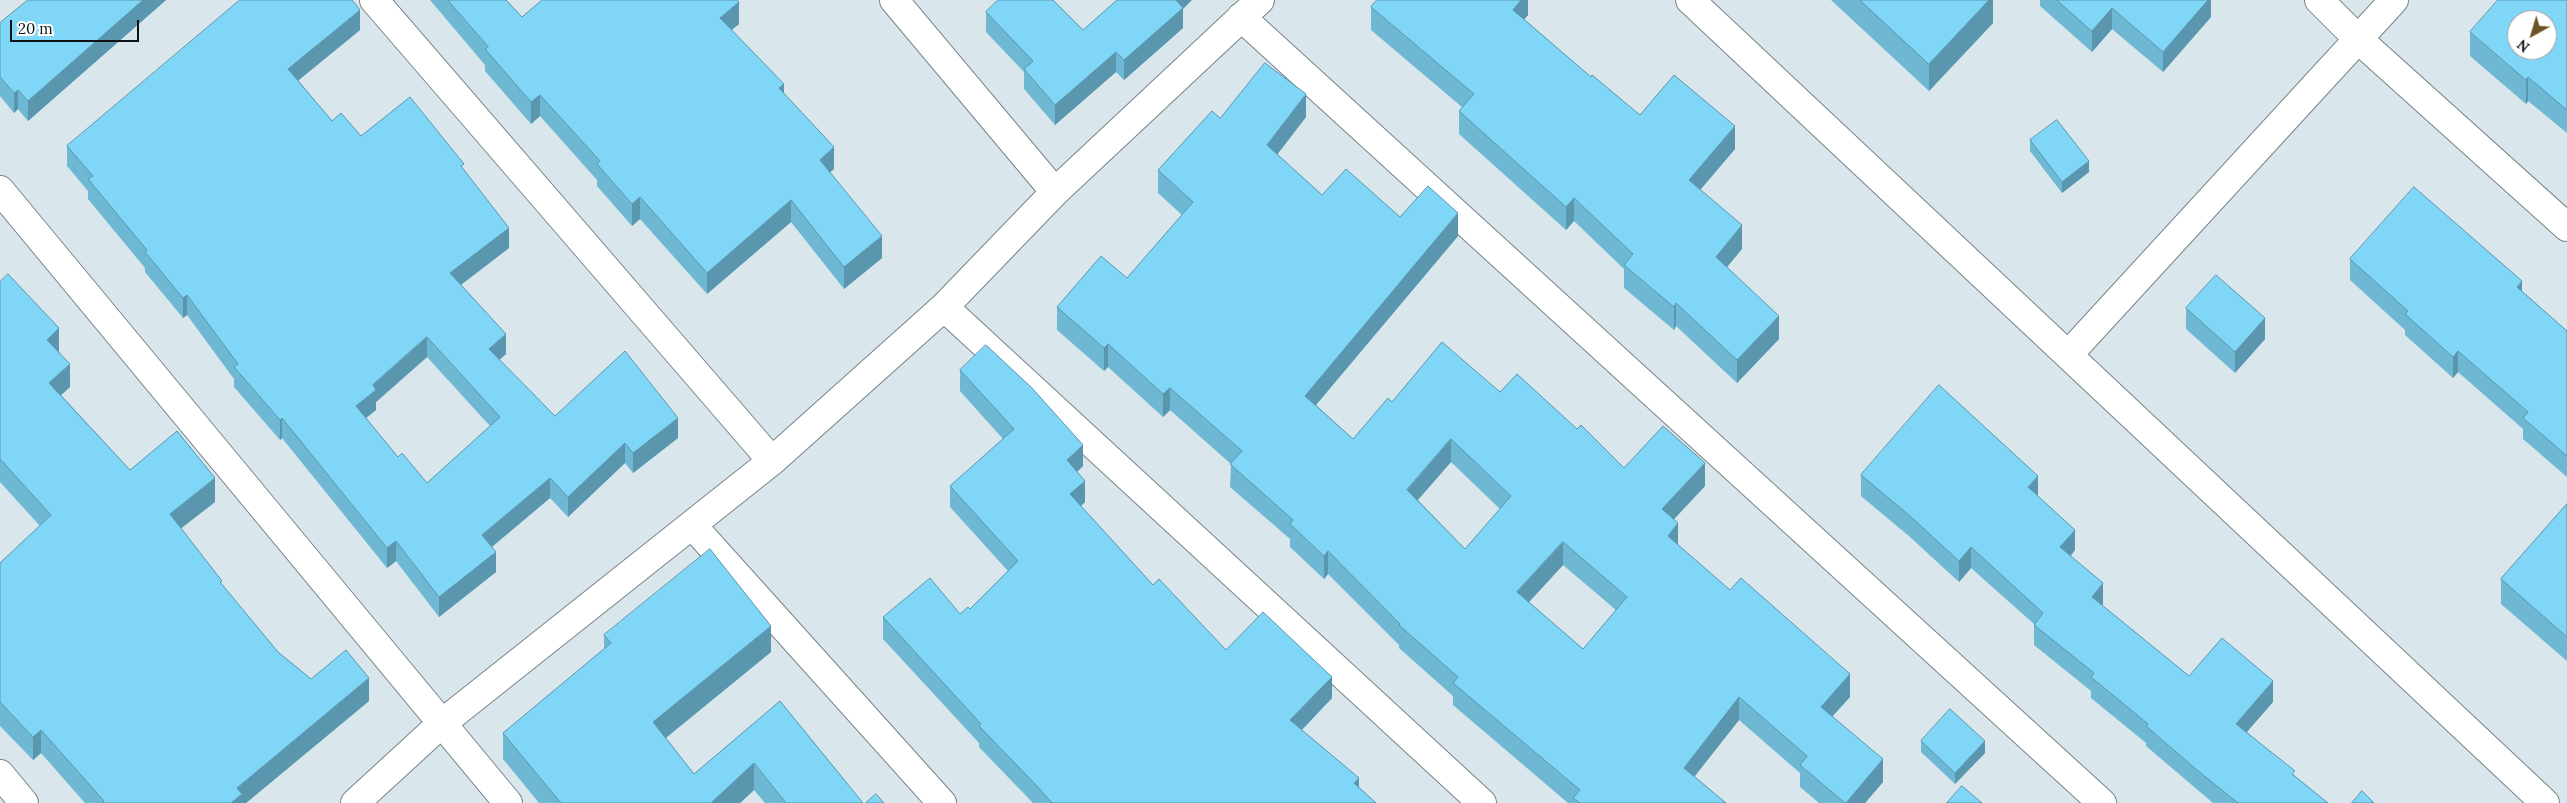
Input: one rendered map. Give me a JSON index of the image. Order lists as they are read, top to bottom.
{
  "scale_bar": "20 m",
  "north": "bottom left"
}
